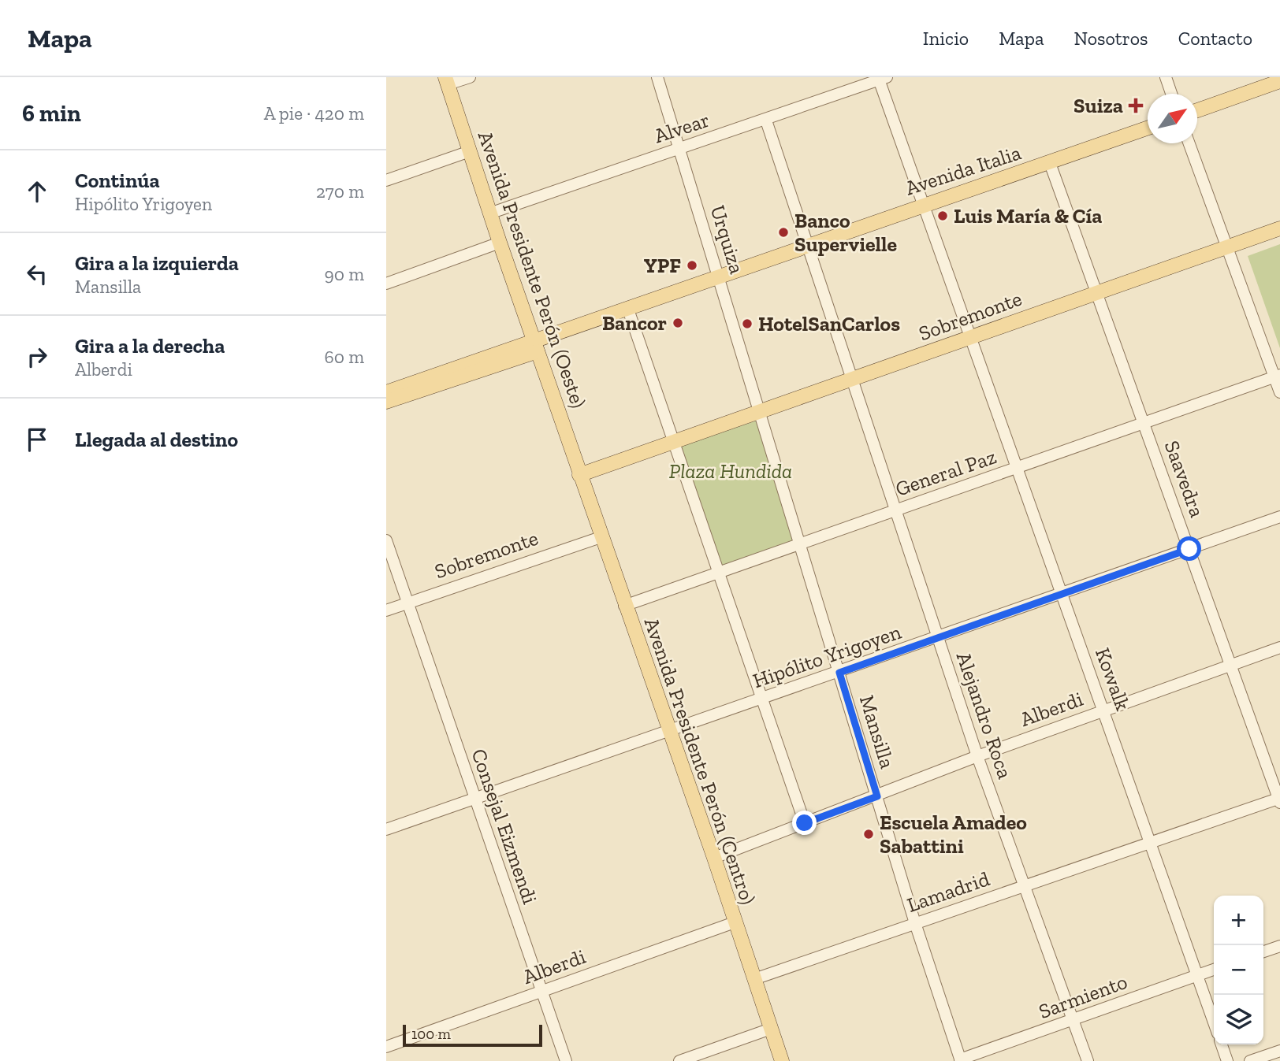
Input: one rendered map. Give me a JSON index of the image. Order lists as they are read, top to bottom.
{
  "streets": {
    "main road": [
      "Avenida Italia",
      "Avenida Presidente Perón (Oeste)",
      "Sobremonte",
      "Avenida Presidente Perón (Centro)"
    ],
    "street": [
      "Alvear",
      "Urquiza",
      "General Paz",
      "Saavedra",
      "Hipólito Yrigoyen",
      "Kowalk",
      "Alberdi",
      "Alejandro Roca",
      "Mansilla",
      "Consejal Eizmendi",
      "Lamadrid",
      "Sarmiento"
    ]
  },
  "crossings": [
    ["Alvear", "Urquiza"],
    ["Alvear", "Avenida Presidente Perón (Oeste)"],
    ["Alvear", "Kowalk"],
    ["Alvear", "Alejandro Roca"],
    ["Avenida Italia", "Urquiza"],
    ["Avenida Italia", "Avenida Presidente Perón (Oeste)"],
    ["Avenida Italia", "Saavedra"],
    ["Avenida Italia", "Kowalk"],
    ["Avenida Italia", "Alejandro Roca"],
    ["Urquiza", "Sobremonte"],
    ["Urquiza", "Mansilla"],
    ["Avenida Presidente Perón (Oeste)", "Sobremonte"],
    ["Avenida Presidente Perón (Oeste)", "Avenida Presidente Perón (Centro)"],
    ["Sobremonte", "Saavedra"],
    ["Sobremonte", "Kowalk"],
    ["Sobremonte", "Alejandro Roca"],
    ["Sobremonte", "Mansilla"],
    ["Sobremonte", "Avenida Presidente Perón (Centro)"],
    ["Sobremonte", "Consejal Eizmendi"],
    ["General Paz", "Saavedra"],
    ["General Paz", "Kowalk"],
    ["General Paz", "Alejandro Roca"],
    ["General Paz", "Mansilla"],
    ["General Paz", "Avenida Presidente Perón (Centro)"],
    ["Saavedra", "Hipólito Yrigoyen"],
    ["Saavedra", "Alberdi"],
    ["Saavedra", "Lamadrid"],
    ["Hipólito Yrigoyen", "Kowalk"],
    ["Hipólito Yrigoyen", "Alejandro Roca"],
    ["Hipólito Yrigoyen", "Mansilla"],
    ["Hipólito Yrigoyen", "Avenida Presidente Perón (Centro)"],
    ["Hipólito Yrigoyen", "Consejal Eizmendi"],
    ["Kowalk", "Alberdi"],
    ["Kowalk", "Lamadrid"],
    ["Kowalk", "Sarmiento"],
    ["Alberdi", "Alejandro Roca"],
    ["Alberdi", "Mansilla"],
    ["Alberdi", "Avenida Presidente Perón (Centro)"],
    ["Alberdi", "Consejal Eizmendi"],
    ["Alejandro Roca", "Lamadrid"],
    ["Alejandro Roca", "Sarmiento"],
    ["Mansilla", "Lamadrid"],
    ["Mansilla", "Sarmiento"],
    ["Avenida Presidente Perón (Centro)", "Lamadrid"]
  ],
  "parks": ["Plaza Hundida"],
  "places": {
    "health": ["Suiza"],
    "other": [
      "Luis María & Cía",
      "Banco Supervielle",
      "YPF",
      "Bancor",
      "HotelSanCarlos",
      "Escuela Amadeo Sabattini"
    ]
  },
  "scale_bar": "100 m",
  "north": "top right",
  "page": {
    "header": "Mapa",
    "nav": [
      "Inicio",
      "Mapa",
      "Nosotros",
      "Contacto"
    ],
    "heading": ["6 min", "A pie · 420 m"],
    "list": [
      ["Continúa", "Hipólito Yrigoyen", "270 m"],
      ["Gira a la izquierda", "Mansilla", "90 m"],
      ["Gira a la derecha", "Alberdi", "60 m"],
      "Llegada al destino"
    ],
    "map_buttons": ["+", "−"],
    "scale": "100 m"
  }
}
